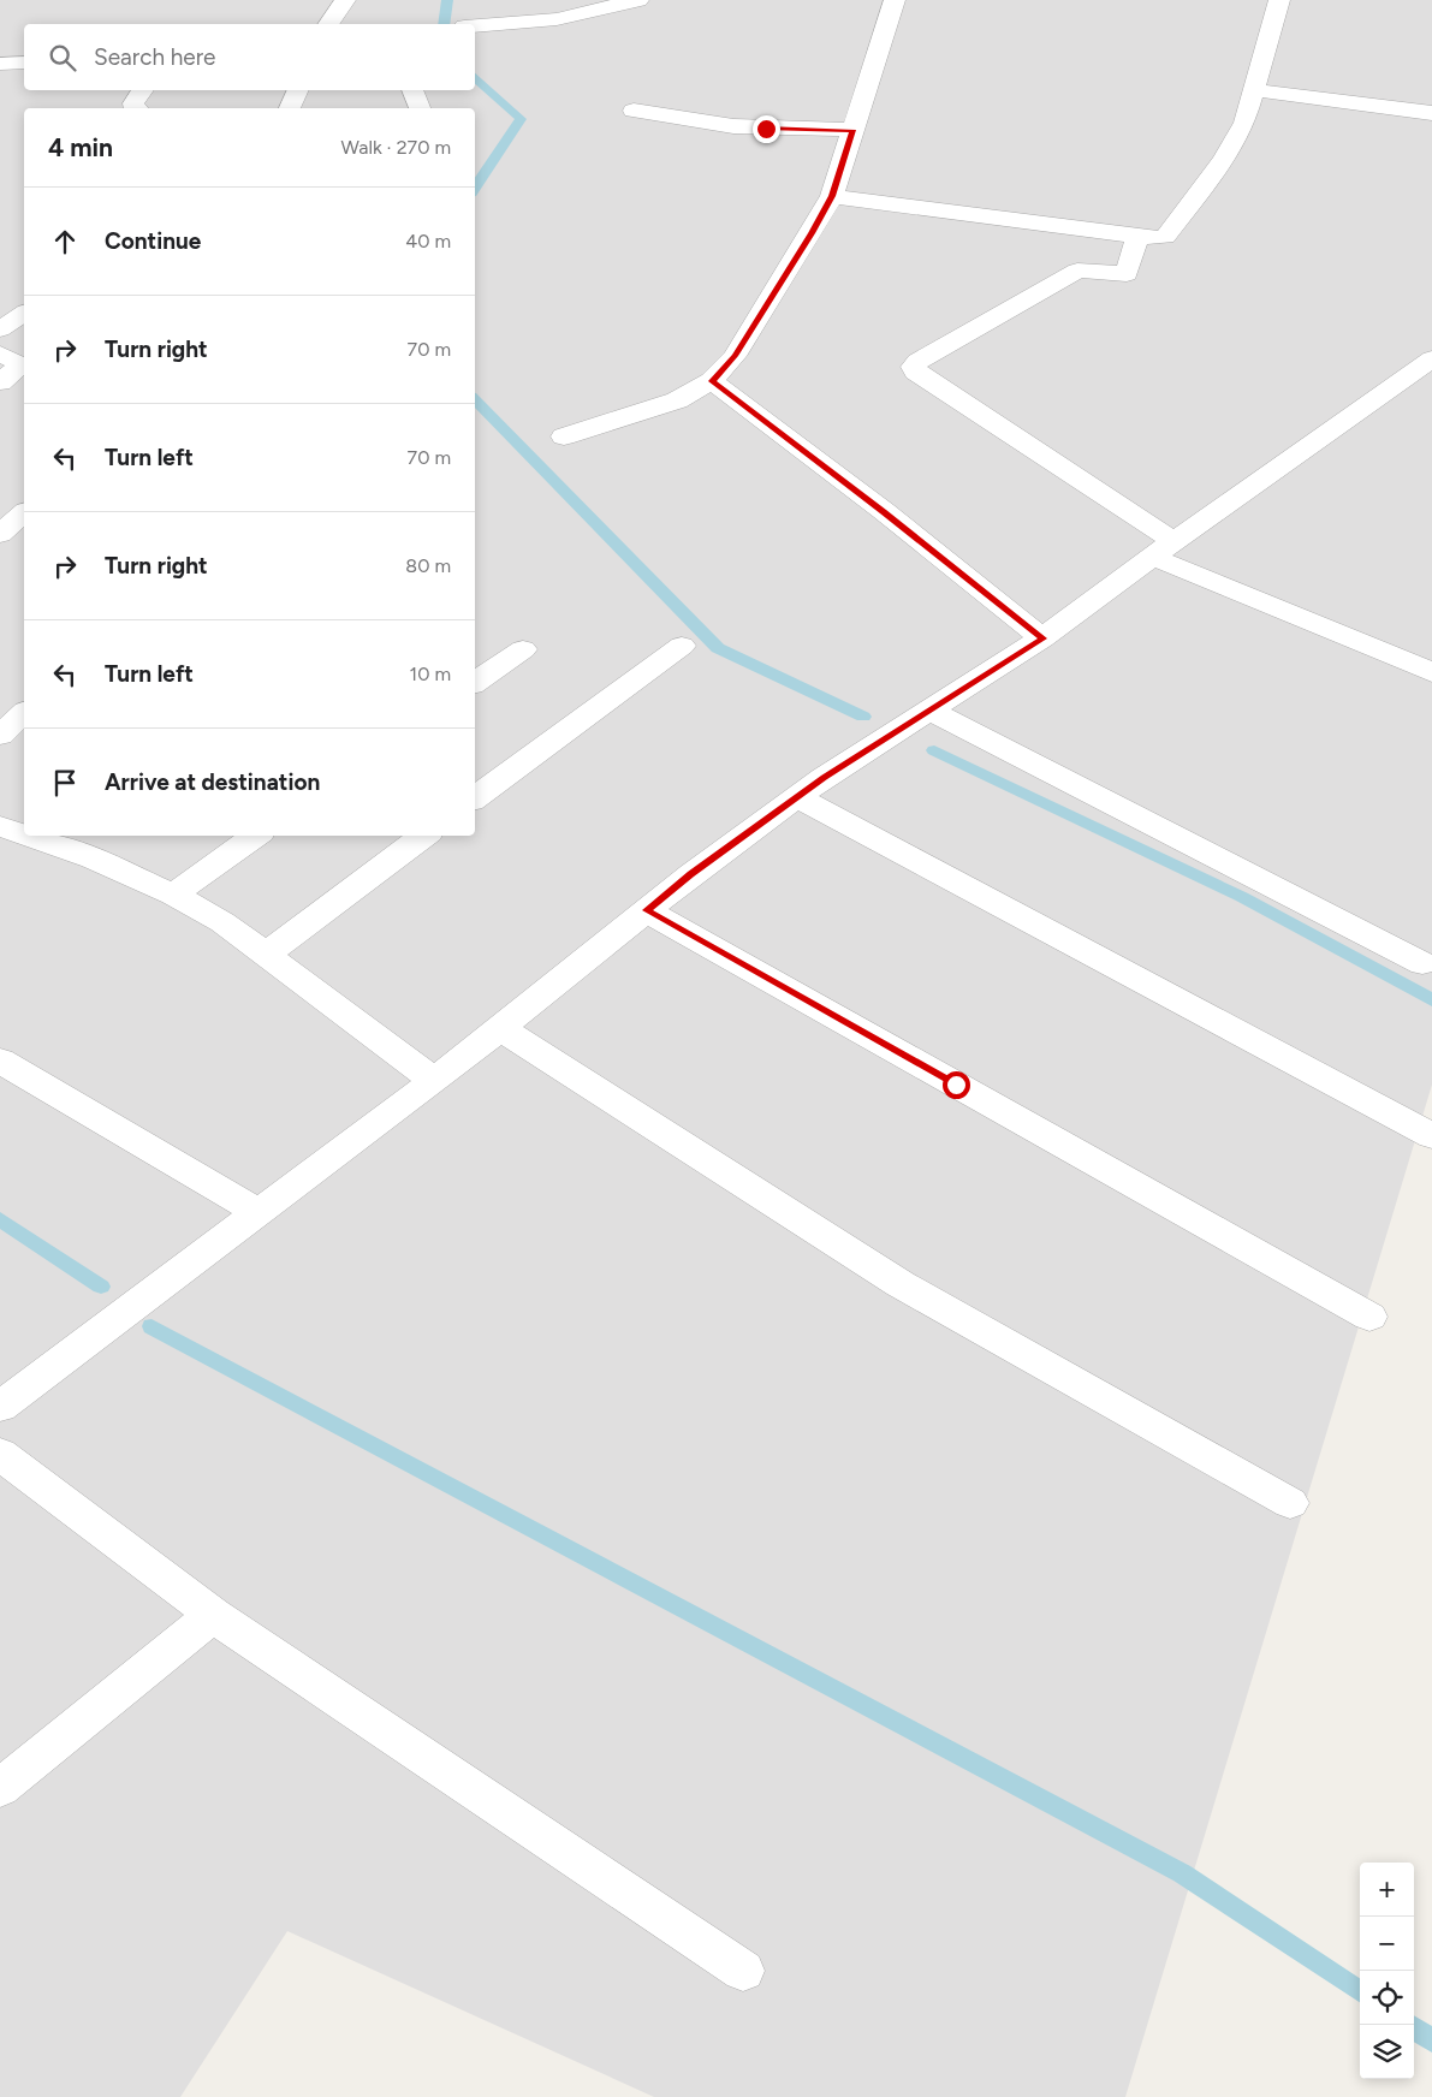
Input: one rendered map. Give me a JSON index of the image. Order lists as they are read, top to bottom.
{
  "page": {
    "search": "Search here",
    "heading": ["4 min", "Walk · 270 m"],
    "list": [
      ["Continue", "40 m"],
      ["Turn right", "70 m"],
      ["Turn left", "70 m"],
      ["Turn right", "80 m"],
      ["Turn left", "10 m"],
      "Arrive at destination"
    ],
    "map_buttons": ["+", "−"]
  }
}
